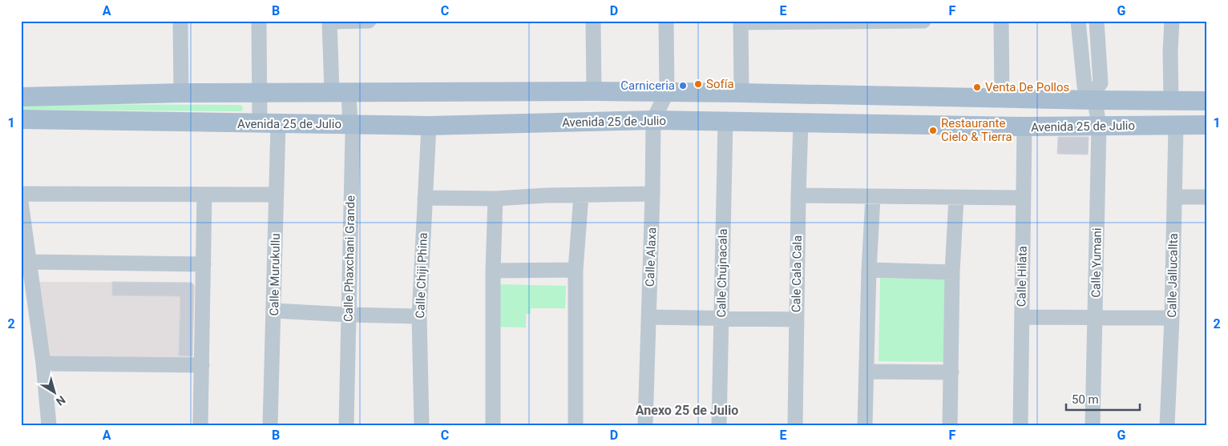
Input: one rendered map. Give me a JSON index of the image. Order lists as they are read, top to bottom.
{
  "streets": {
    "main road": ["Avenida 25 de Julio"],
    "street": [
      "Calle Alaxa",
      "Calle Phaxchani Grande",
      "Calle Yumani",
      "Calle Chujnacala",
      "Cale Cala Cala",
      "Calle Murukullu",
      "Calle Chiji Phina",
      "Calle Jallucallta",
      "Calle Hilata"
    ]
  },
  "crossings": [
    ["Avenida 25 de Julio", "Calle Alaxa"],
    ["Avenida 25 de Julio", "Calle Phaxchani Grande"],
    ["Avenida 25 de Julio", "Calle Yumani"],
    ["Avenida 25 de Julio", "Calle Chujnacala"],
    ["Avenida 25 de Julio", "Cale Cala Cala"],
    ["Avenida 25 de Julio", "Calle Murukullu"],
    ["Avenida 25 de Julio", "Calle Chiji Phina"],
    ["Avenida 25 de Julio", "Calle Jallucallta"],
    ["Avenida 25 de Julio", "Calle Hilata"]
  ],
  "districts": ["Anexo 25 de Julio"],
  "places": [
    "Sofía",
    "Carniceria",
    "Venta De Pollos",
    "Restaurante Cielo & Tierra"
  ],
  "scale_bar": "50 m",
  "north": "bottom right",
  "grid": {
    "columns": [
      "A",
      "B",
      "C",
      "D",
      "E",
      "F",
      "G"
    ],
    "rows": ["1", "2"]
  }
}
